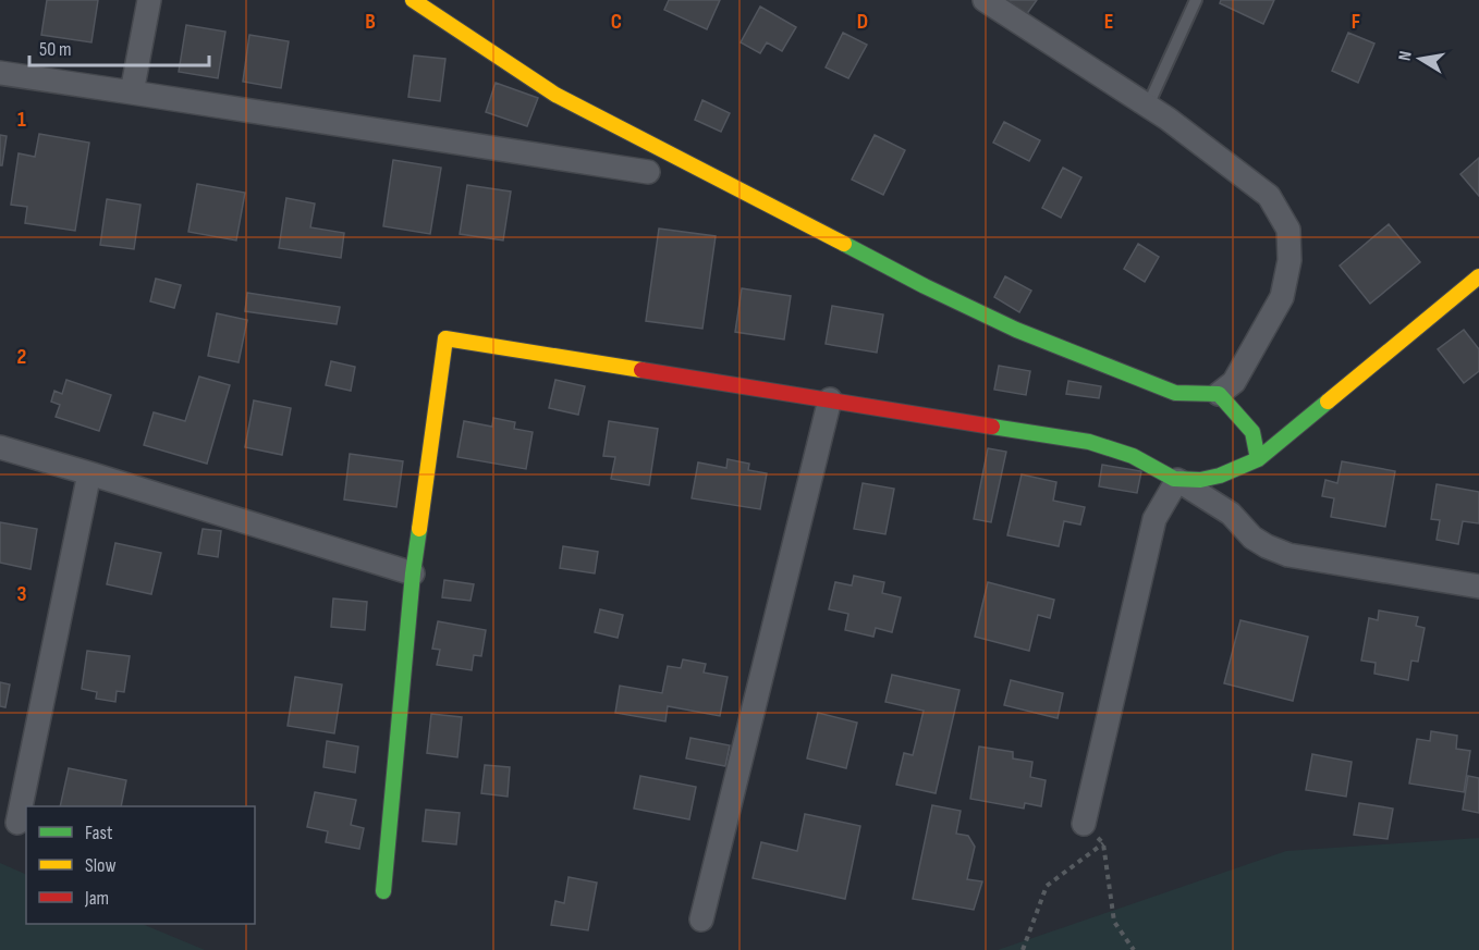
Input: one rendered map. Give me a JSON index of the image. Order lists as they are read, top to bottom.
{
  "legend": ["Fast", "Slow", "Jam"],
  "scale_bar": "50 m",
  "north": "left",
  "grid": {
    "columns": [
      "B",
      "C",
      "D",
      "E",
      "F"
    ],
    "rows": ["1", "2", "3"]
  }
}
